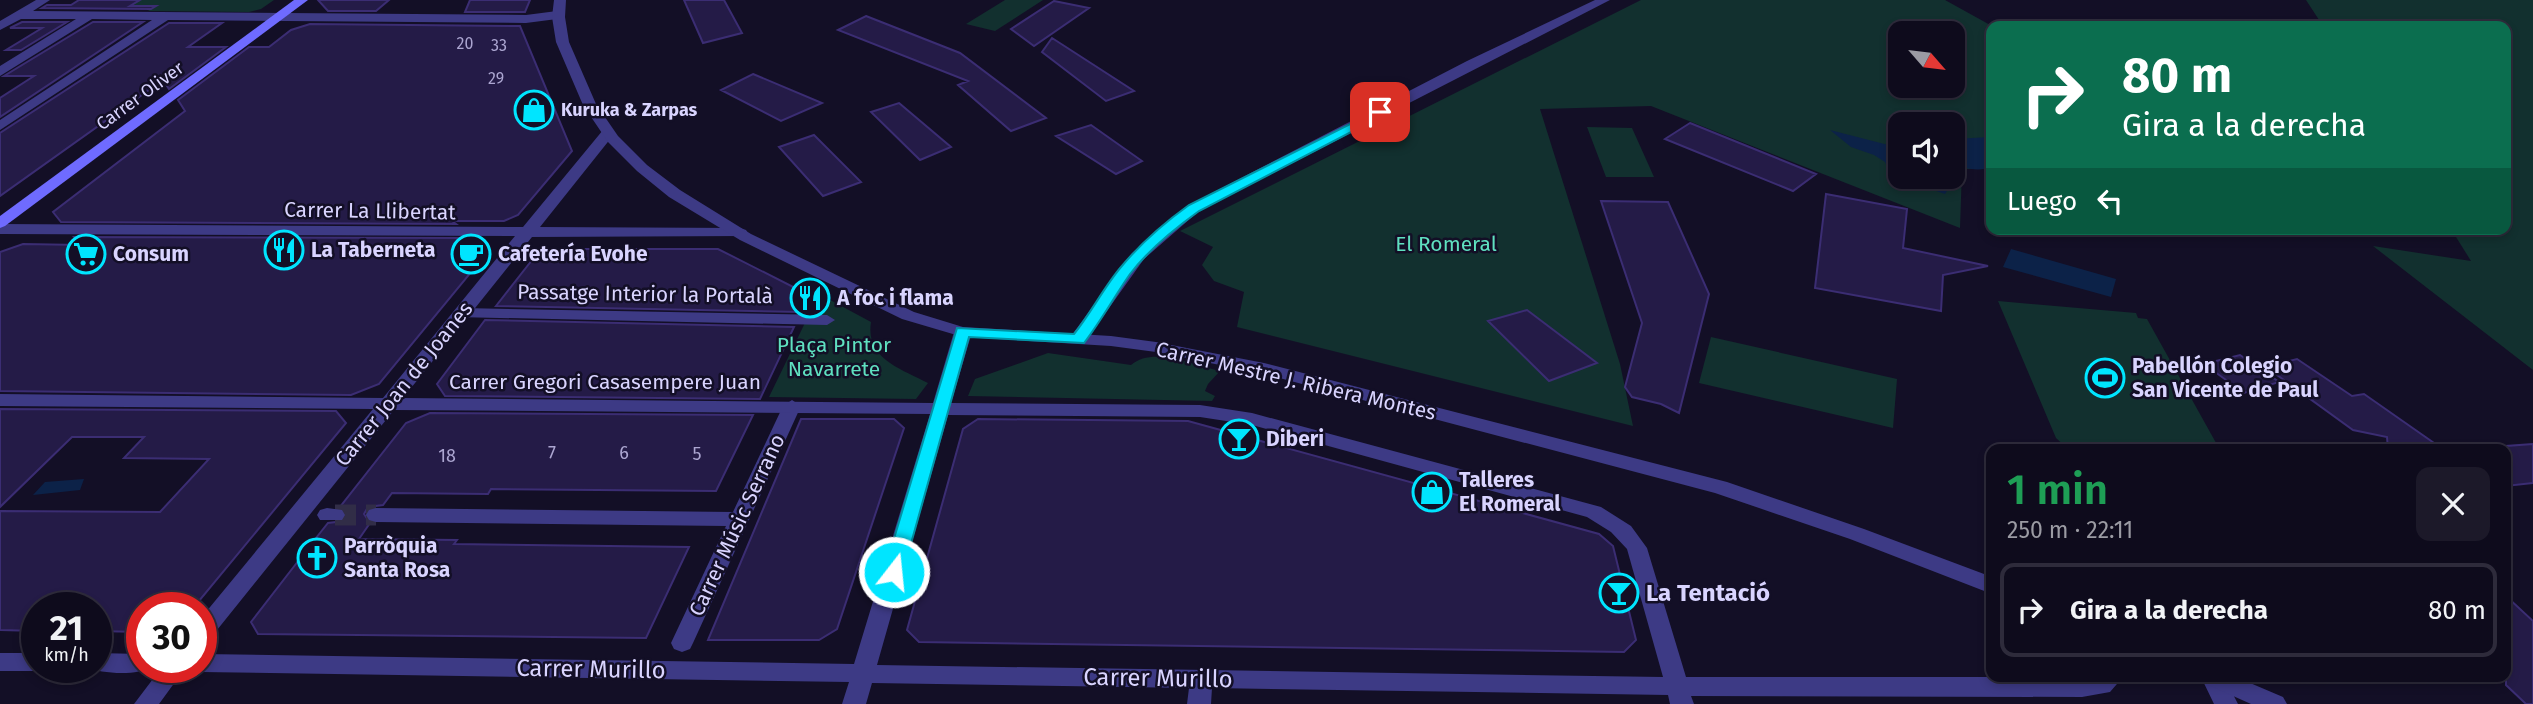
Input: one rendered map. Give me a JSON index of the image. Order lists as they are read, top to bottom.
{
  "streets": {
    "main road": ["Carrer Oliver"],
    "street": [
      "Carrer La Llibertat",
      "Passatge Interior la Portalà",
      "Carrer Mestre J. Ribera Montes",
      "Carrer Gregori Casasempere Juan",
      "Carrer Joan de Joanes",
      "Carrer Músic Serrano",
      "Carrer Murillo"
    ]
  },
  "crossings": [
    ["Carrer La Llibertat", "Carrer Mestre J. Ribera Montes"],
    ["Carrer La Llibertat", "Carrer Joan de Joanes"],
    ["Passatge Interior la Portalà", "Carrer Joan de Joanes"],
    ["Carrer Mestre J. Ribera Montes", "Carrer Joan de Joanes"],
    ["Carrer Gregori Casasempere Juan", "Carrer Joan de Joanes"],
    ["Carrer Gregori Casasempere Juan", "Carrer Músic Serrano"],
    ["Carrer Gregori Casasempere Juan", "Carrer Murillo"]
  ],
  "parks": ["El Romeral", "Plaça Pintor Navarrete"],
  "places": {
    "shop": ["Kuruka & Zarpas", "Talleres El Romeral"],
    "restaurant": ["La Taberneta", "A foc i flama"],
    "supermarket": ["Consum"],
    "cafe": ["Cafetería Evohe"],
    "sports": ["Pabellón Colegio San Vicente de Paul"],
    "bar": ["Diberi", "La Tentació"],
    "church": ["Parròquia Santa Rosa"]
  },
  "house_numbers": [
    "20",
    "33",
    "29",
    "7",
    "6",
    "5",
    "18"
  ],
  "north": "bottom right",
  "page": {
    "turn": ["80 m", "Gira a la derecha"],
    "then": "Luego",
    "heading": ["1 min", "250 m · 22:11"],
    "list": [
      {
        "name": "Gira a la derecha",
        "value": "80 m"
      }
    ],
    "speed": "21 km/h",
    "limit": "30"
  }
}
